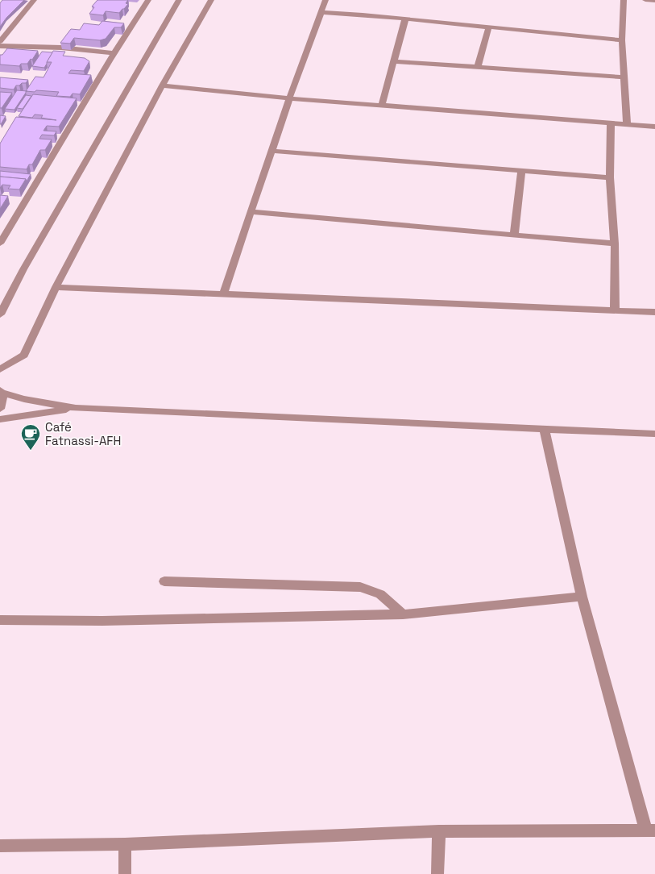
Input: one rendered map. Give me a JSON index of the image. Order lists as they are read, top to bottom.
{
  "places": {
    "cafe": ["Café Fatnassi-AFH"]
  }
}
